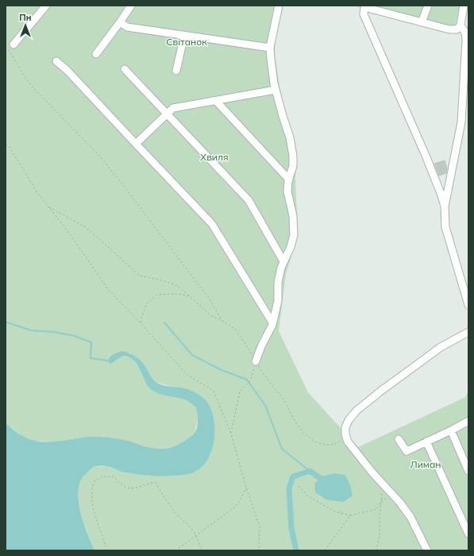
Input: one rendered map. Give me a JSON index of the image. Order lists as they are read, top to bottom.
{
  "parks": ["Світанок", "Хвиля", "Лиман"],
  "north": "top"
}
